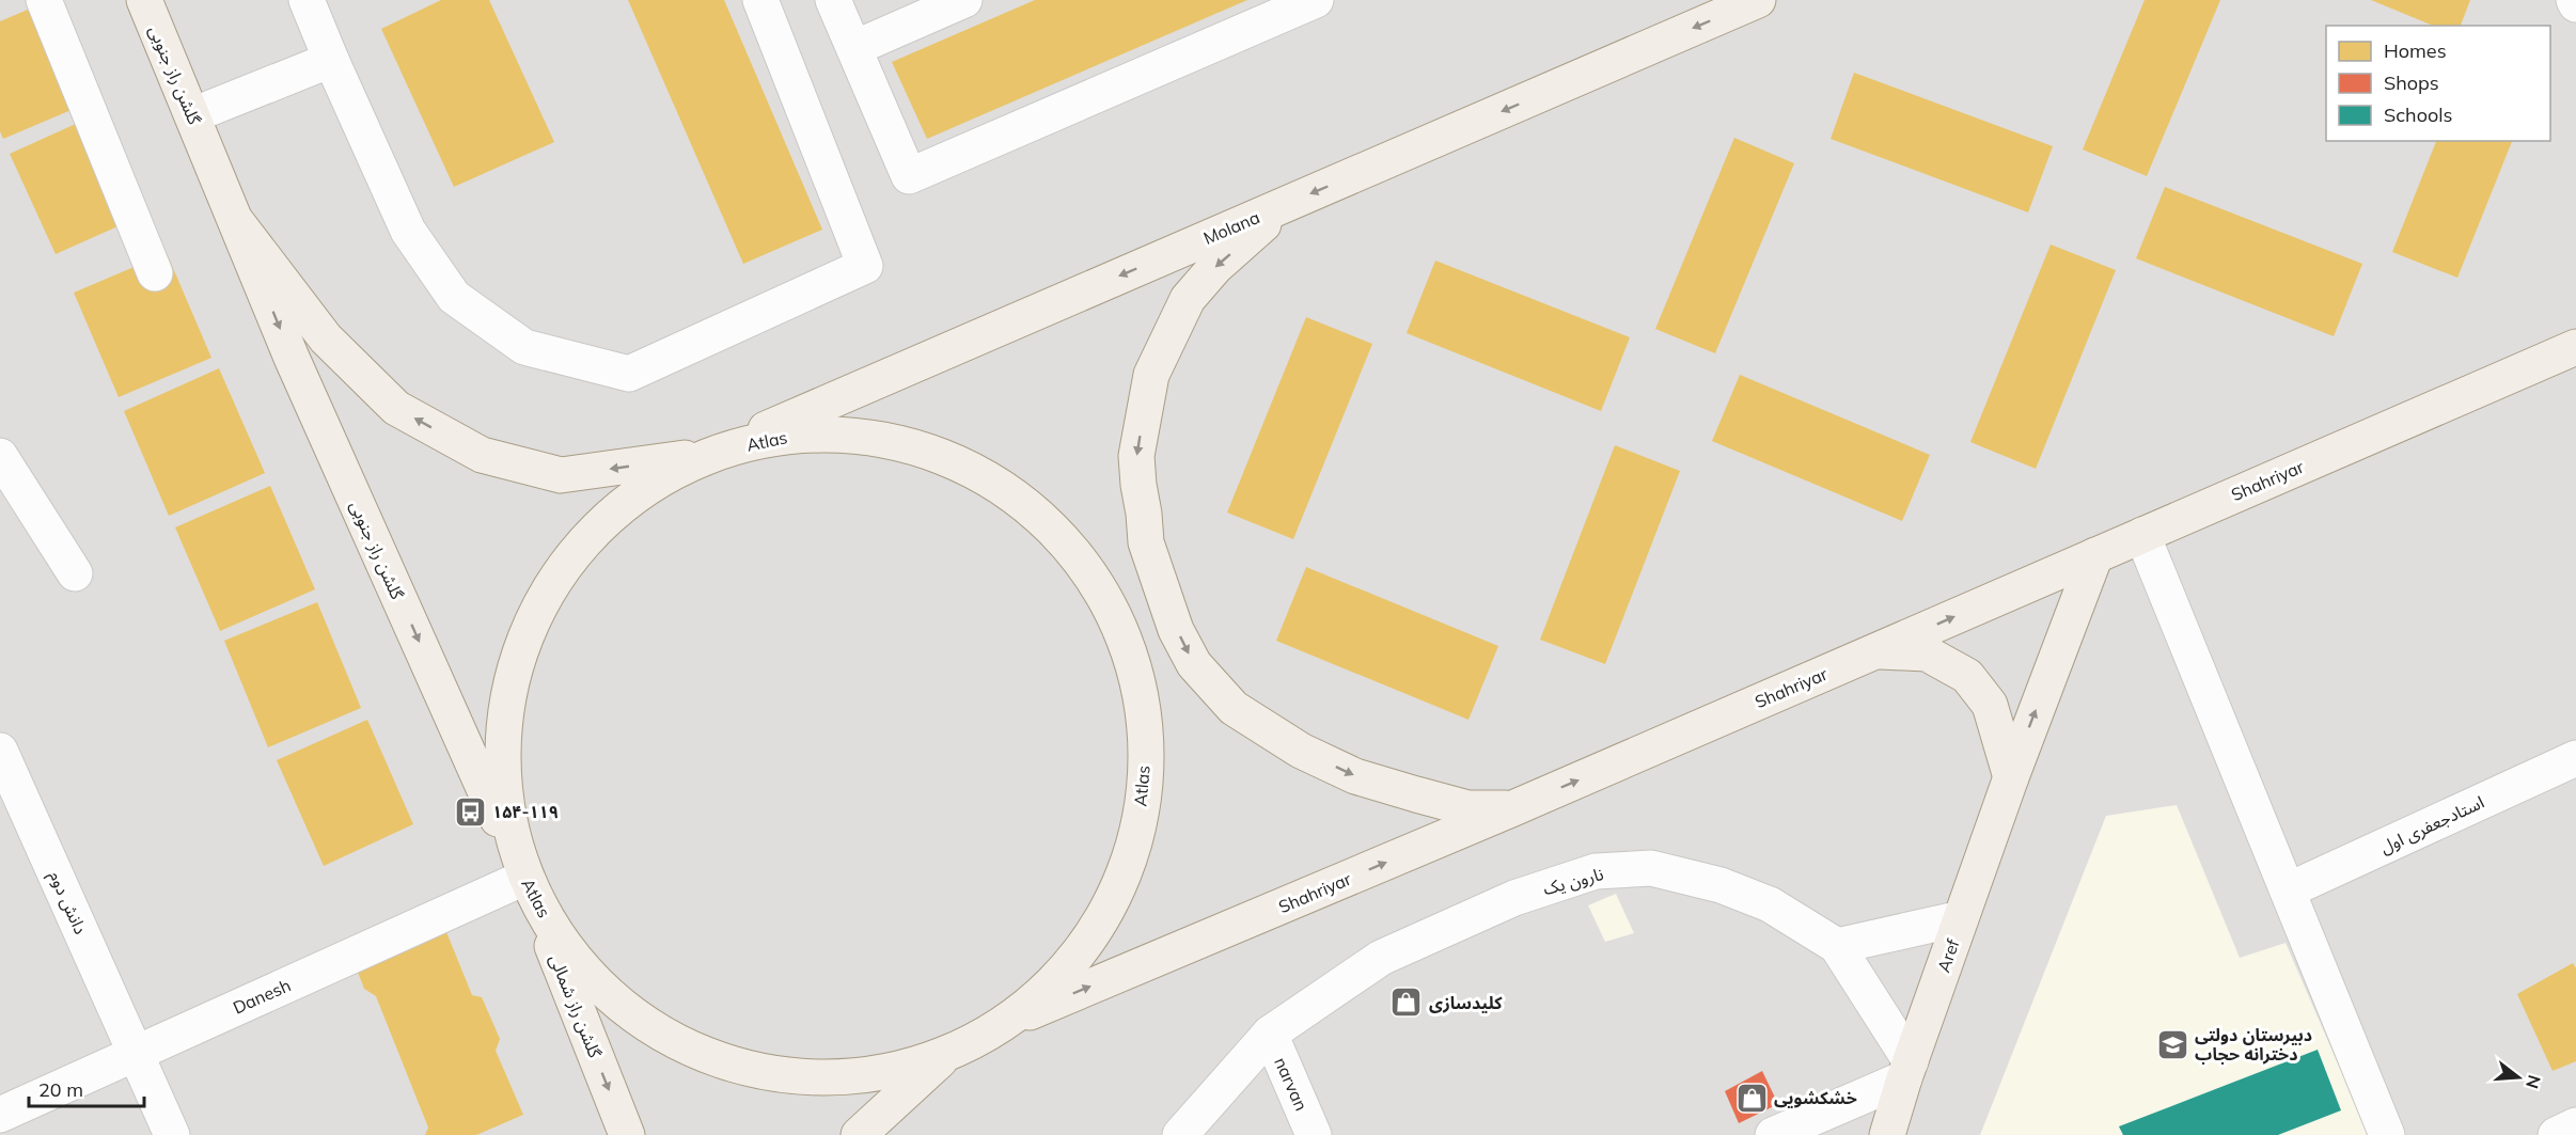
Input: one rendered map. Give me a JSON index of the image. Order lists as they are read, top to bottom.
{
  "streets": {
    "main road": [
      "گلشن راز جنوبی",
      "Molana",
      "Atlas",
      "Shahriyar",
      "Aref",
      "گلشن راز شمالی"
    ],
    "street": [
      "استادجعفری اول",
      "نارون یک",
      "دانش دوم",
      "Danesh",
      "narvan"
    ]
  },
  "crossings": [
    ["گلشن راز جنوبی", "Molana"],
    ["گلشن راز جنوبی", "Atlas"],
    ["گلشن راز جنوبی", "Danesh"],
    ["گلشن راز جنوبی", "گلشن راز شمالی"],
    ["Molana", "Atlas"],
    ["Atlas", "Shahriyar"],
    ["Atlas", "Danesh"],
    ["Atlas", "گلشن راز شمالی"],
    ["Shahriyar", "Aref"],
    ["نارون یک", "Aref"],
    ["نارون یک", "narvan"],
    ["دانش دوم", "Danesh"],
    ["Danesh", "گلشن راز شمالی"]
  ],
  "one_way": [
    "Molana",
    "Shahriyar",
    "Aref",
    "گلشن راز شمالی"
  ],
  "places": {
    "bus stop": ["۱۵۴-۱۱۹"],
    "shop": ["کلیدسازی", "خشکشویی"],
    "school or university": ["دبیرستان دولتی دخترانه حجاب"]
  },
  "legend": ["Homes", "Shops", "Schools"],
  "scale_bar": "20 m",
  "north": "right"
}
